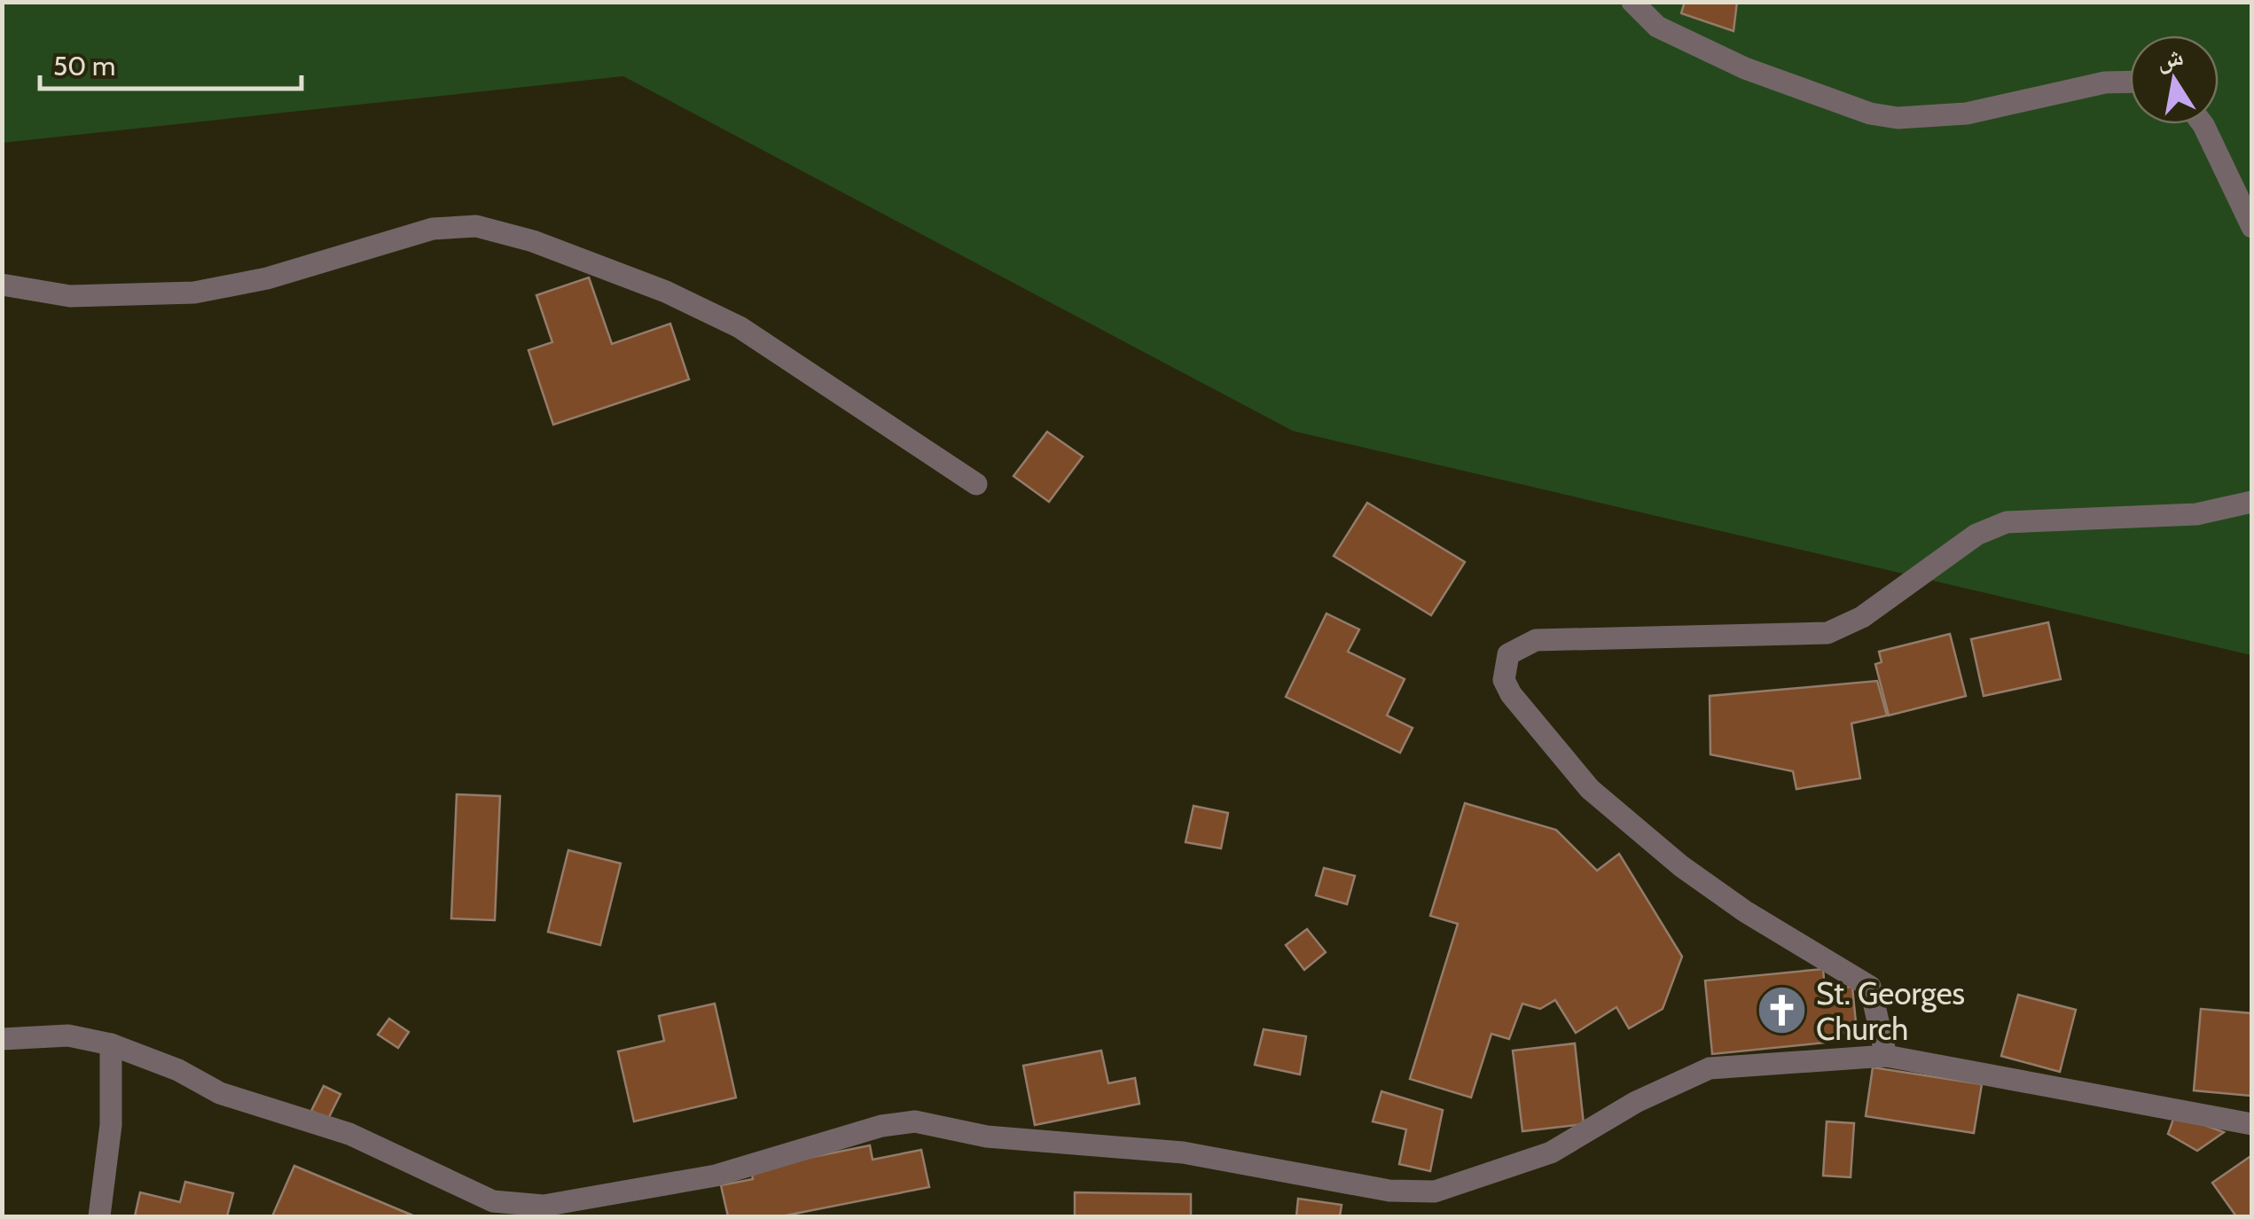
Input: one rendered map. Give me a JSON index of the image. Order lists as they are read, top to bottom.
{
  "places": {
    "church": ["St. Georges Church"]
  },
  "scale_bar": "50 m",
  "north": "top"
}
